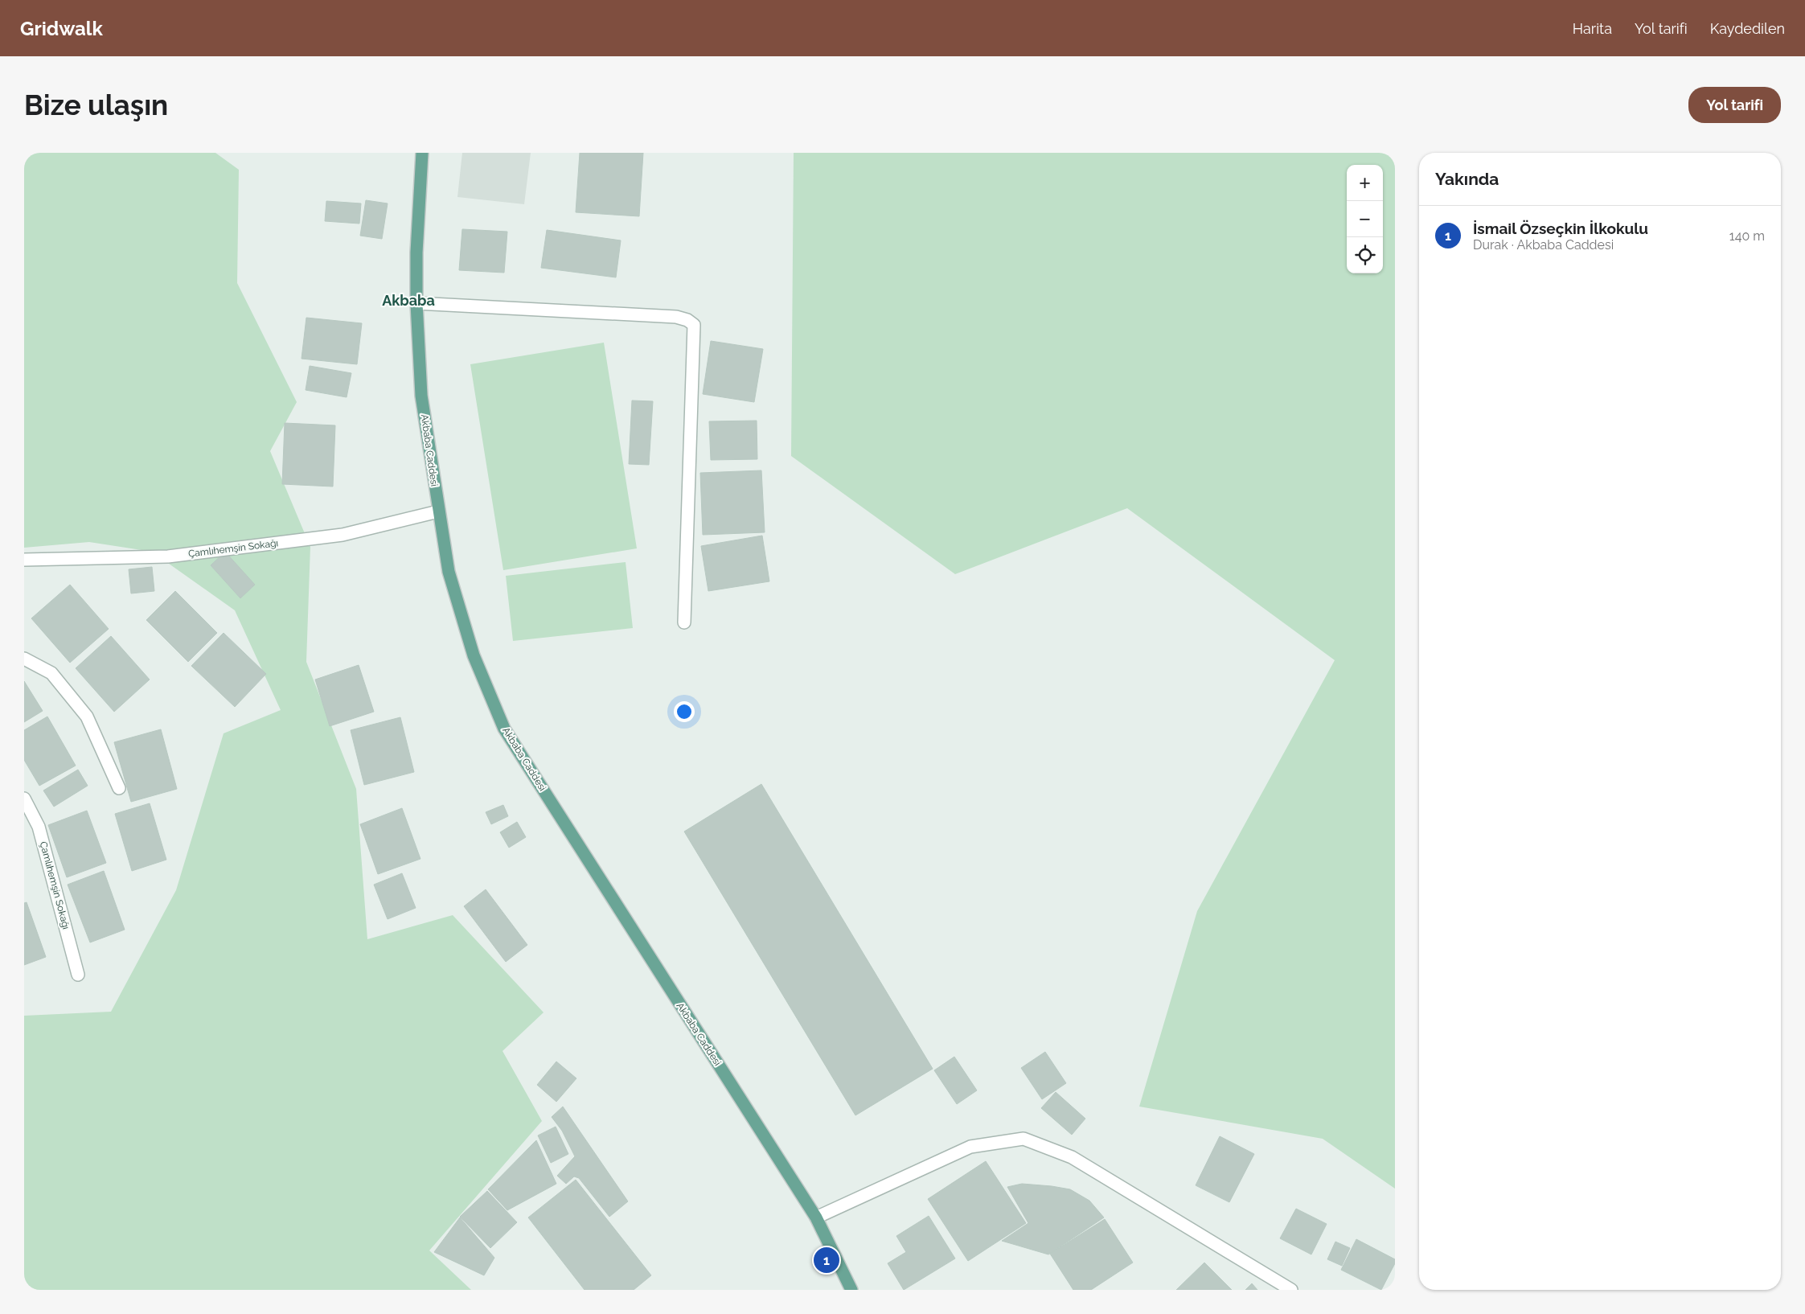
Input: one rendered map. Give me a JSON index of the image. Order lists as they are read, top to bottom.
{
  "streets": {
    "main road": ["Akbaba Caddesi"],
    "street": ["Çamlıhemşin Sokağı"]
  },
  "crossings": [
    ["Akbaba Caddesi", "Çamlıhemşin Sokağı"]
  ],
  "districts": ["Akbaba"],
  "page": {
    "header": "Gridwalk",
    "nav": ["Harita", "Yol tarifi", "Kaydedilen"],
    "buttons": "Yol tarifi",
    "title": "Bize ulaşın",
    "heading": "Yakında",
    "map_buttons": ["+", "−"],
    "list": [
      {
        "mark": "1",
        "name": "İsmail Özseçkin İlkokulu",
        "note": "Durak · Akbaba Caddesi",
        "value": "140 m"
      }
    ],
    "pins": "1"
  }
}
